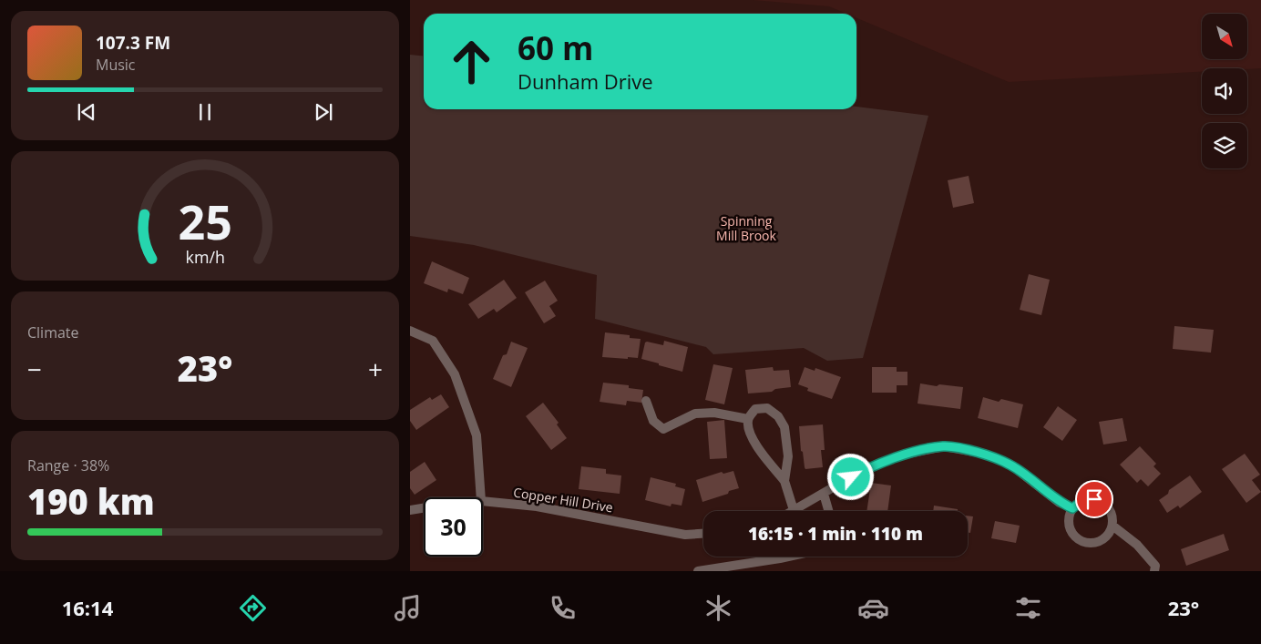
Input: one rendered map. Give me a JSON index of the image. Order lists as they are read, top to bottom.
{
  "streets": {
    "street": ["Copper Hill Drive"]
  },
  "parks": ["Spinning Mill Brook"],
  "north": "bottom right",
  "page": {
    "turn": ["60 m", "Dunham Drive"],
    "song": ["107.3 FM", "Music"],
    "tile": [
      "Climate",
      ["Range · 38%", "190 km"]
    ],
    "heat": ["−", "23°", "+"],
    "limit": "30",
    "trip": "16:15 · 1 min · 110 m",
    "tabs": ["16:14", "23°"],
    "gauge": ["25", "km/h"]
  }
}
